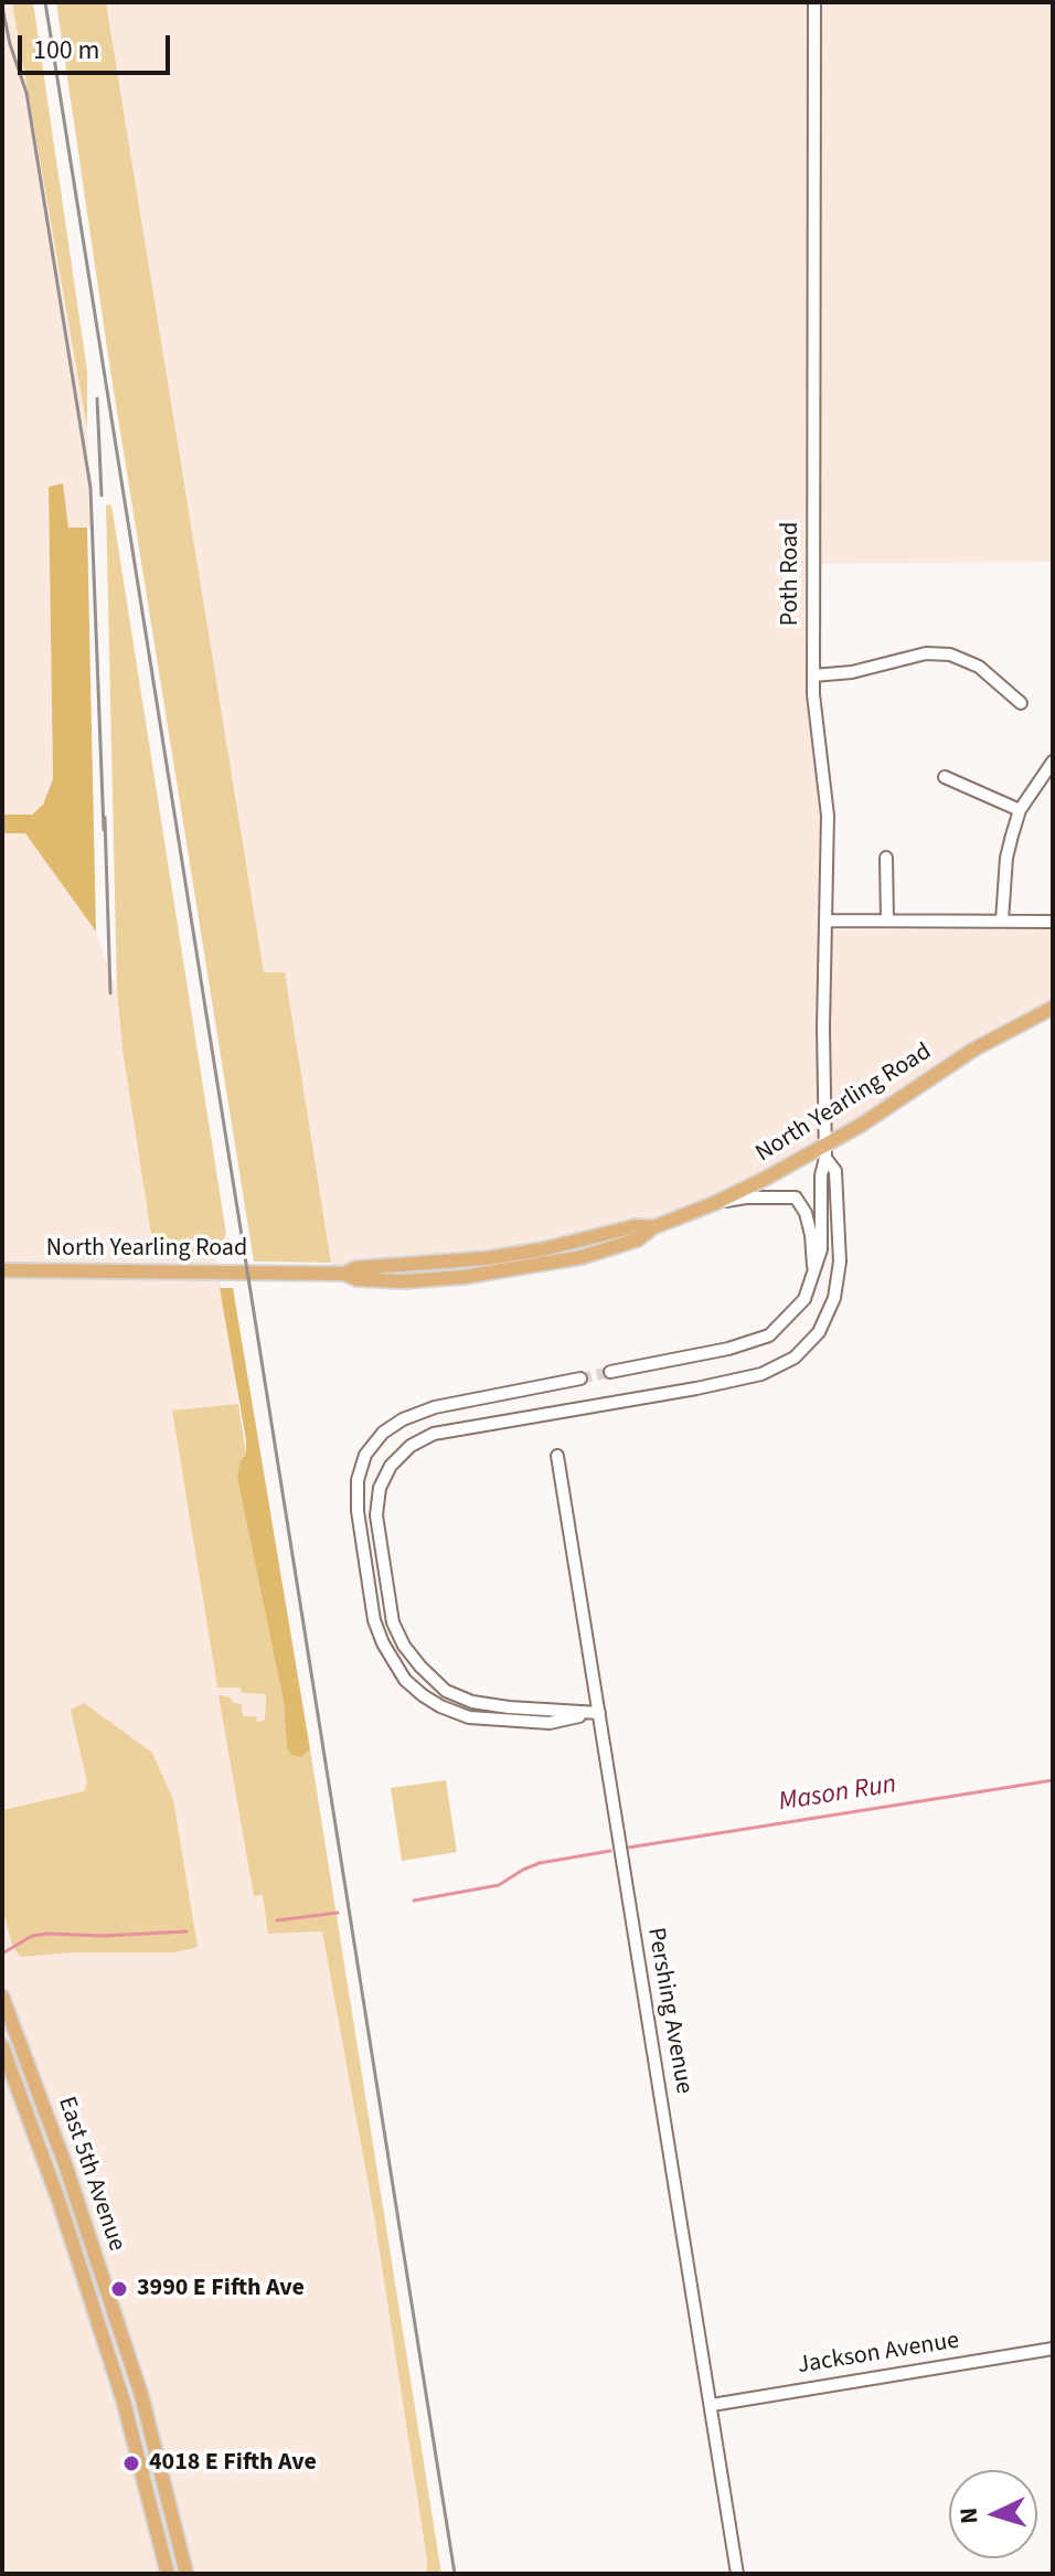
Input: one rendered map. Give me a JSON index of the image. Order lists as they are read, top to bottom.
{
  "streets": {
    "main road": ["North Yearling Road", "East 5th Avenue"],
    "street": ["Poth Road", "Pershing Avenue", "Jackson Avenue"]
  },
  "crossings": [
    ["Poth Road", "North Yearling Road"],
    ["Pershing Avenue", "Jackson Avenue"]
  ],
  "water": ["Mason Run"],
  "places": ["3990 E Fifth Ave", "4018 E Fifth Ave"],
  "scale_bar": "100 m",
  "north": "left"
}
